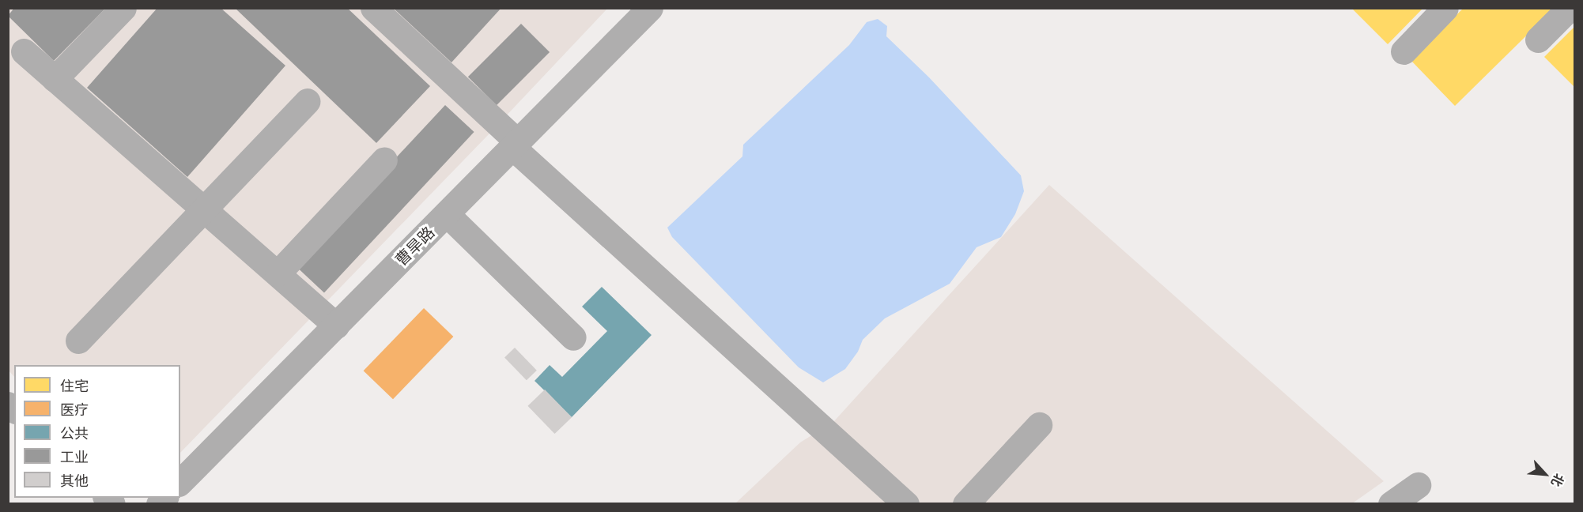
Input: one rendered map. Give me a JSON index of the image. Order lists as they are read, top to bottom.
{
  "streets": {
    "street": ["曹旱路"]
  },
  "legend": [
    "住宅",
    "医疗",
    "公共",
    "工业",
    "其他"
  ],
  "north": "bottom right"
}
